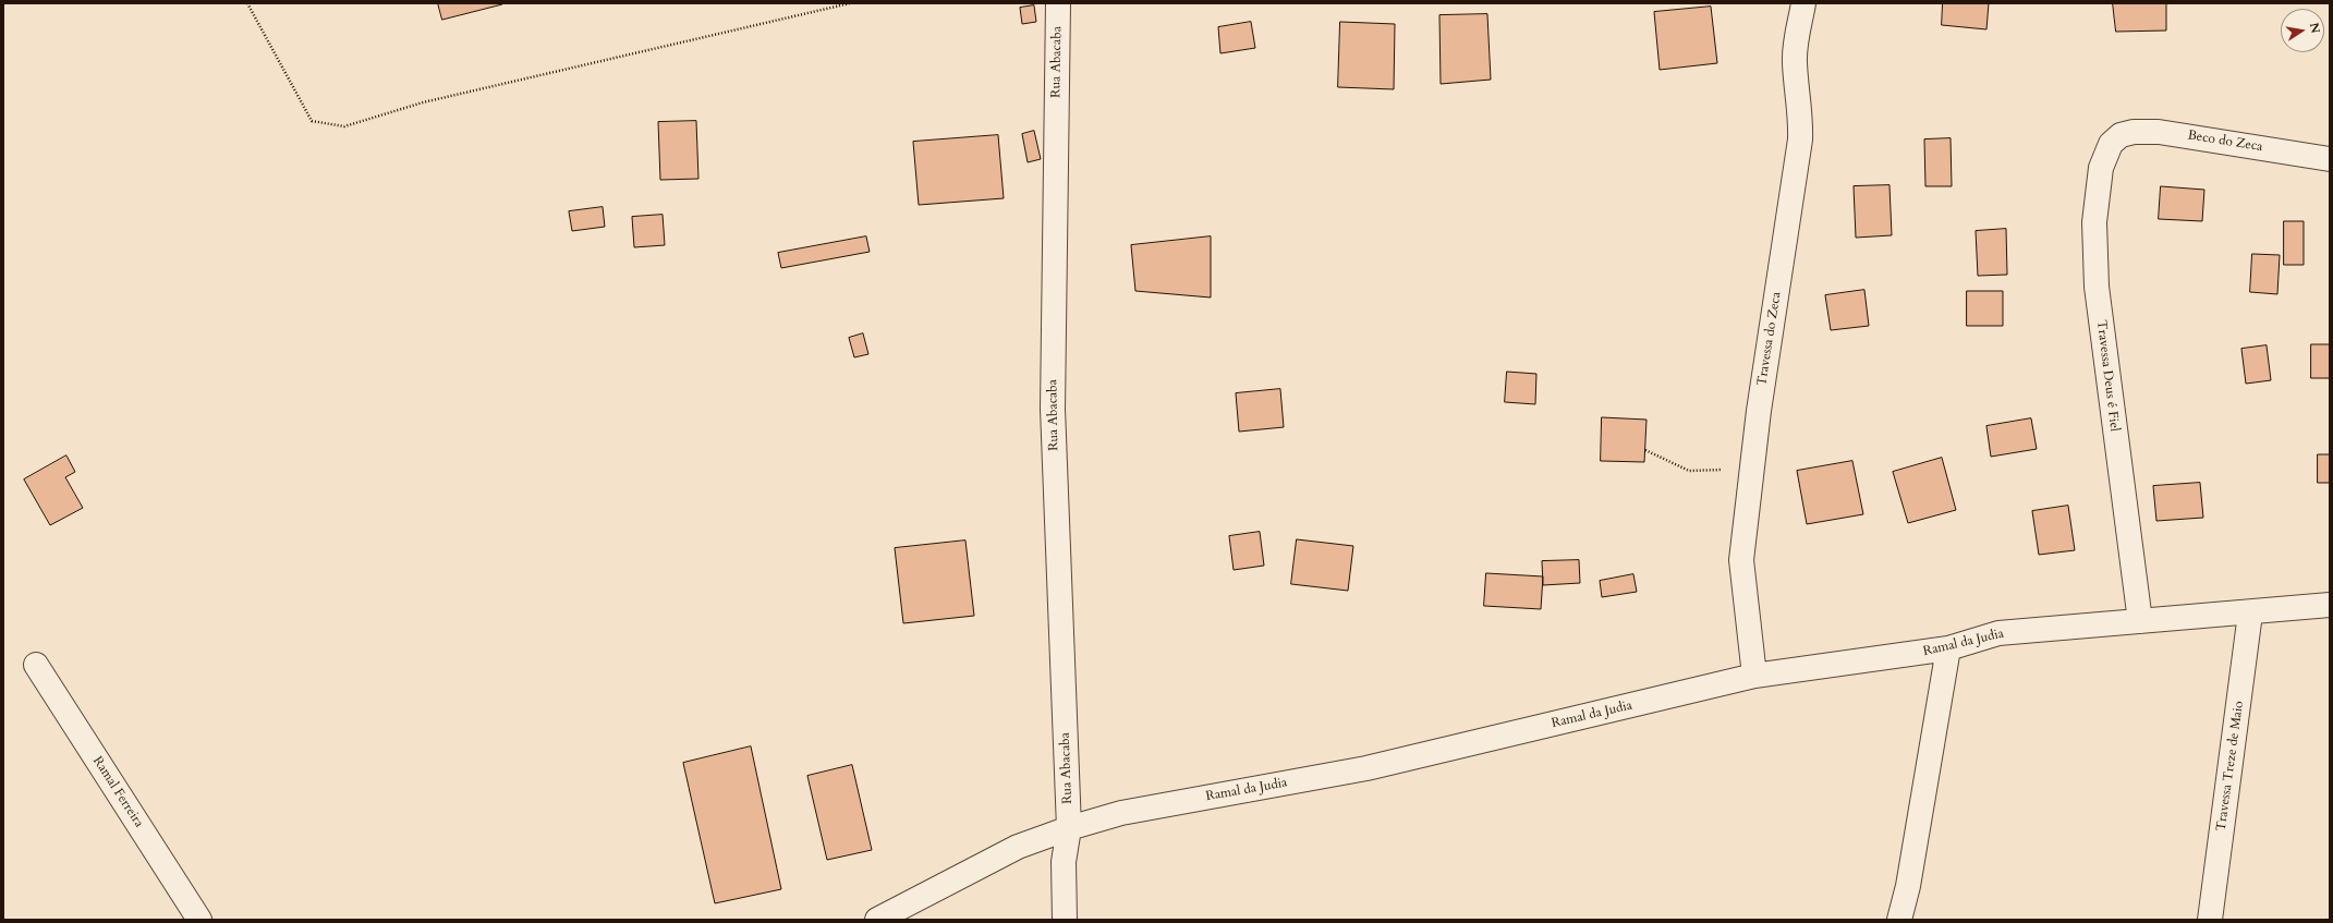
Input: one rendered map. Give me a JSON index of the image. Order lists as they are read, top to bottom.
{
  "streets": {
    "street": [
      "Rua Abacaba",
      "Beco do Zeca",
      "Travessa do Zeca",
      "Travessa Deus é Fiel",
      "Ramal da Judia",
      "Travessa Treze de Maio",
      "Ramal Ferreira"
    ]
  },
  "crossings": [
    ["Rua Abacaba", "Ramal da Judia"],
    ["Beco do Zeca", "Travessa Deus é Fiel"],
    ["Travessa do Zeca", "Ramal da Judia"],
    ["Travessa Deus é Fiel", "Ramal da Judia"],
    ["Ramal da Judia", "Travessa Treze de Maio"]
  ],
  "north": "right"
}
